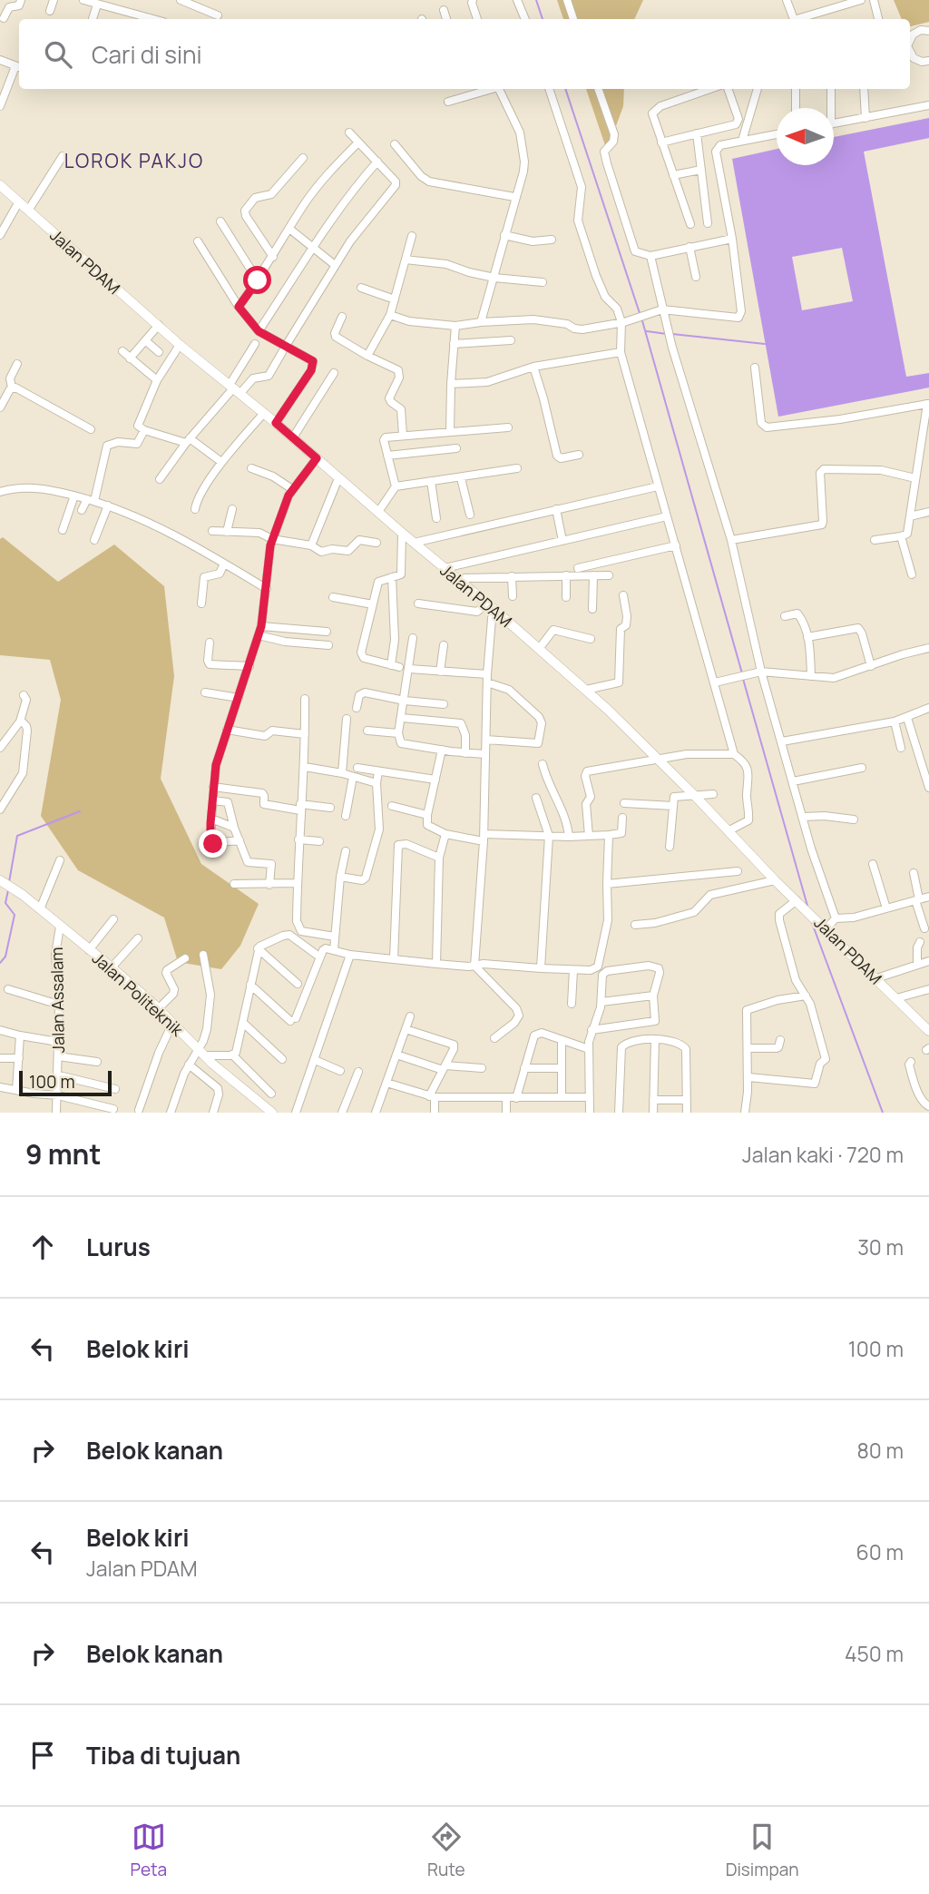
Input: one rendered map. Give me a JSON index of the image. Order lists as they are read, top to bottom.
{
  "streets": {
    "street": ["Jalan PDAM", "Jalan Politeknik", "Jalan Assalam"]
  },
  "crossings": [
    ["Jalan Politeknik", "Jalan Assalam"]
  ],
  "districts": ["LOROK PAKJO"],
  "scale_bar": "100 m",
  "north": "left",
  "page": {
    "search": "Cari di sini",
    "scale": "100 m",
    "heading": ["9 mnt", "Jalan kaki · 720 m"],
    "list": [
      ["Lurus", "30 m"],
      ["Belok kiri", "100 m"],
      ["Belok kanan", "80 m"],
      ["Belok kiri", "Jalan PDAM", "60 m"],
      ["Belok kanan", "450 m"],
      "Tiba di tujuan"
    ],
    "nav": ["Peta", "Rute", "Disimpan"]
  }
}
